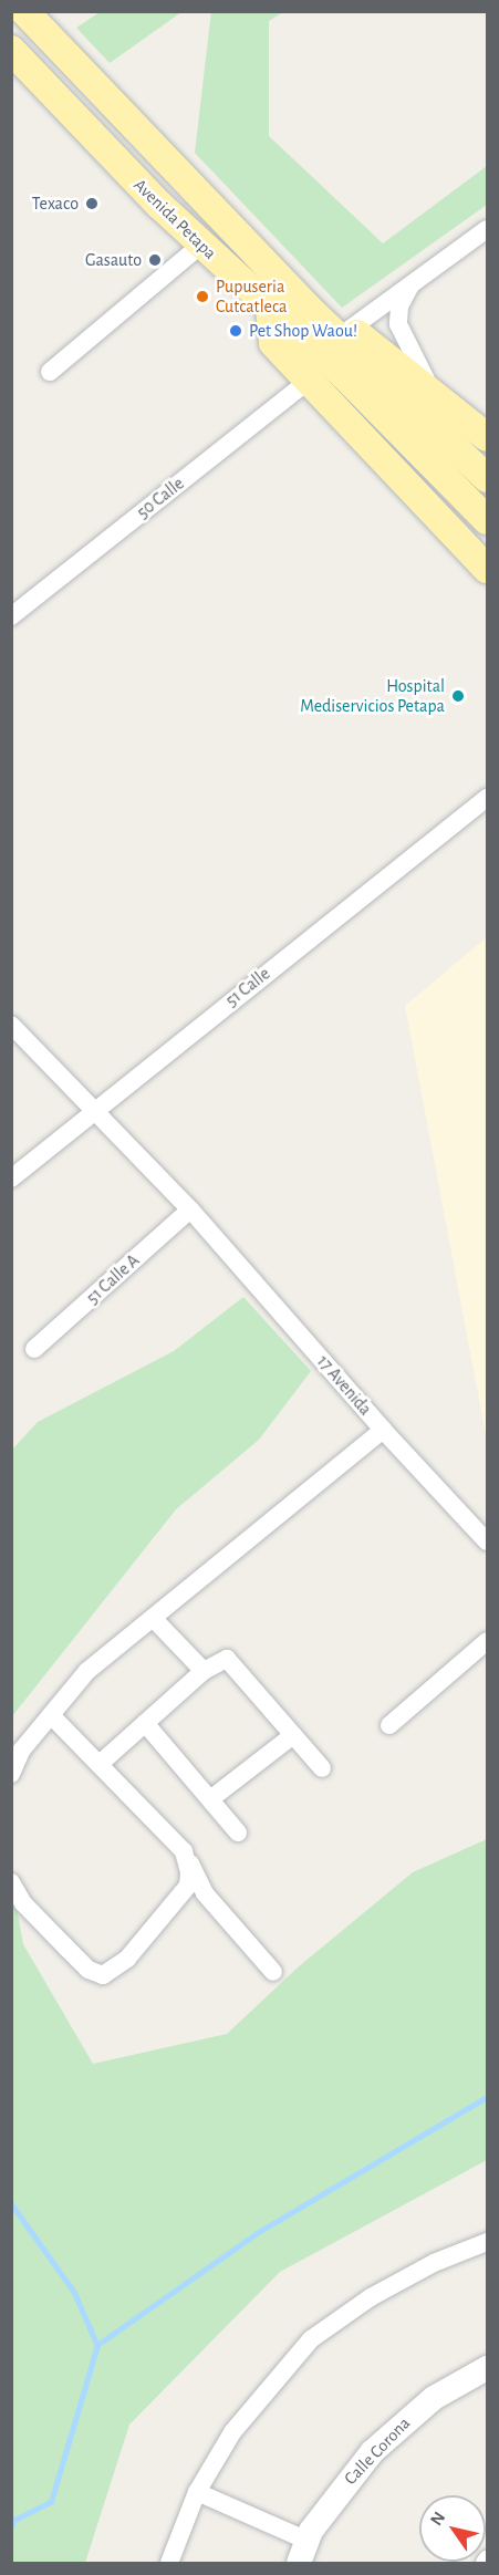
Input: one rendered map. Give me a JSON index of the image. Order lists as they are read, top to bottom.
{
  "streets": {
    "main road": ["Avenida Petapa"],
    "street": [
      "50 Calle",
      "51 Calle",
      "51 Calle A",
      "17 Avenida",
      "Calle Corona"
    ]
  },
  "crossings": [
    ["51 Calle", "17 Avenida"],
    ["51 Calle A", "17 Avenida"]
  ],
  "places": [
    "Texaco",
    "Gasauto",
    "Pupuseria Cutcatleca",
    "Pet Shop Waou!",
    "Hospital Mediservicios Petapa"
  ],
  "north": "top left"
}
